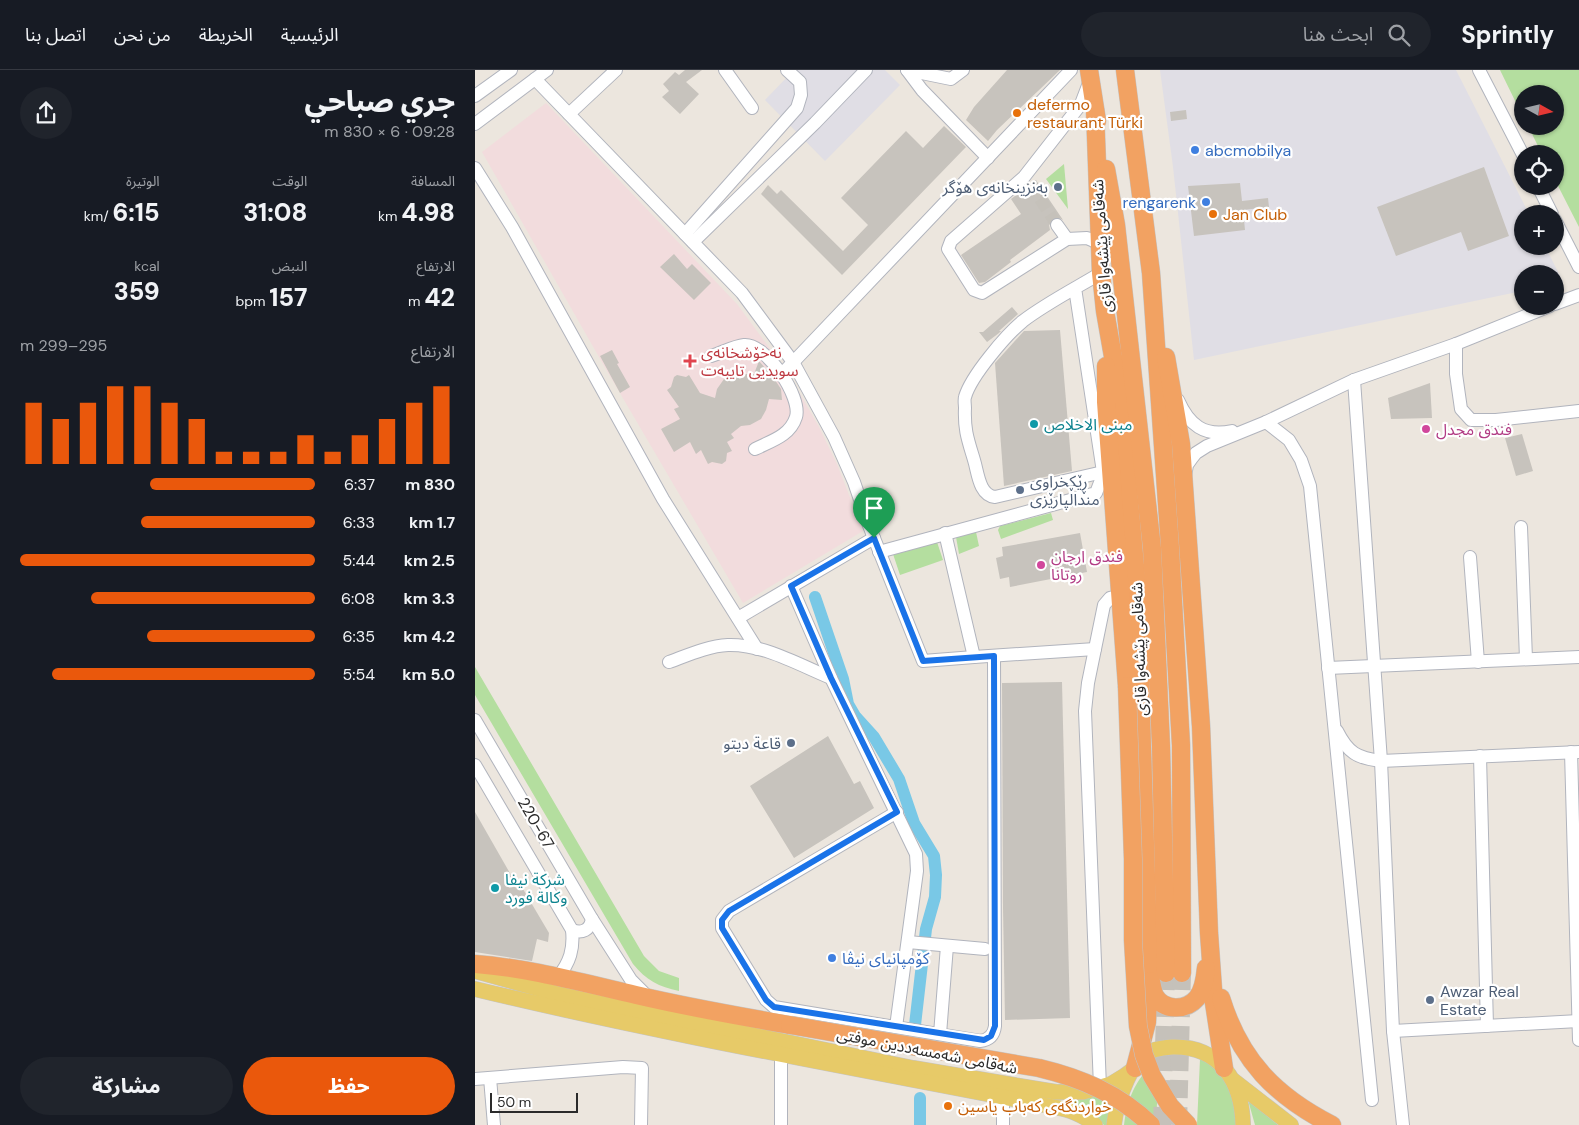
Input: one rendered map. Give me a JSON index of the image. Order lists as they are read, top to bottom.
{
  "streets": {
    "highway": ["شەقامی پێشەوا قازی"],
    "main road": ["شەقامی شەمسەددین موفتی"],
    "street": ["220-67"]
  },
  "crossings": [
    ["شەقامی پێشەوا قازی", "شەقامی شەمسەددین موفتی"]
  ],
  "places": {
    "other": [
      "defermo restaurant Türki",
      "abcmobilya",
      "بەنزینخانەی هۆگر",
      "rengarenk",
      "Jan Club",
      "مبنى الاخلاص",
      "فندق مجدل",
      "ڕێکخراوی منداڵپارێزی",
      "فندق ارجان روتانا",
      "قاعة ديتو",
      "شركة نيفا وكالة فورد",
      "کۆمپانیای نیڤا",
      "Awzar Real Estate",
      "خواردنگەی کەباب یاسین"
    ],
    "health": ["نەخۆشخانەی سویدیی تایبەت"]
  },
  "scale_bar": "50 m",
  "north": "right",
  "page": {
    "header": "Sprintly",
    "search": "ابحث هنا",
    "nav": [
      "الرئيسية",
      "الخريطة",
      "من نحن",
      "اتصل بنا"
    ],
    "heading": ["جري صباحي", "09:28 · 6 × 830 m"],
    "map_buttons": ["+", "−"],
    "stats": [
      ["المسافة", "4.98 km"],
      ["الوقت", "31:08"],
      ["الوتيرة", "6:15 /km"],
      ["الارتفاع", "42 m"],
      ["النبض", "157 bpm"],
      ["kcal", "359"]
    ],
    "chart": ["الارتفاع", "295–299 m"],
    "list": [
      {
        "name": "830 m",
        "note": "6:37"
      },
      {
        "name": "1.7 km",
        "note": "6:33"
      },
      {
        "name": "2.5 km",
        "note": "5:44"
      },
      {
        "name": "3.3 km",
        "note": "6:08"
      },
      {
        "name": "4.2 km",
        "note": "6:35"
      },
      {
        "name": "5.0 km",
        "note": "5:54"
      }
    ],
    "buttons": ["حفظ", "مشاركة"],
    "scale": "50 m"
  }
}
